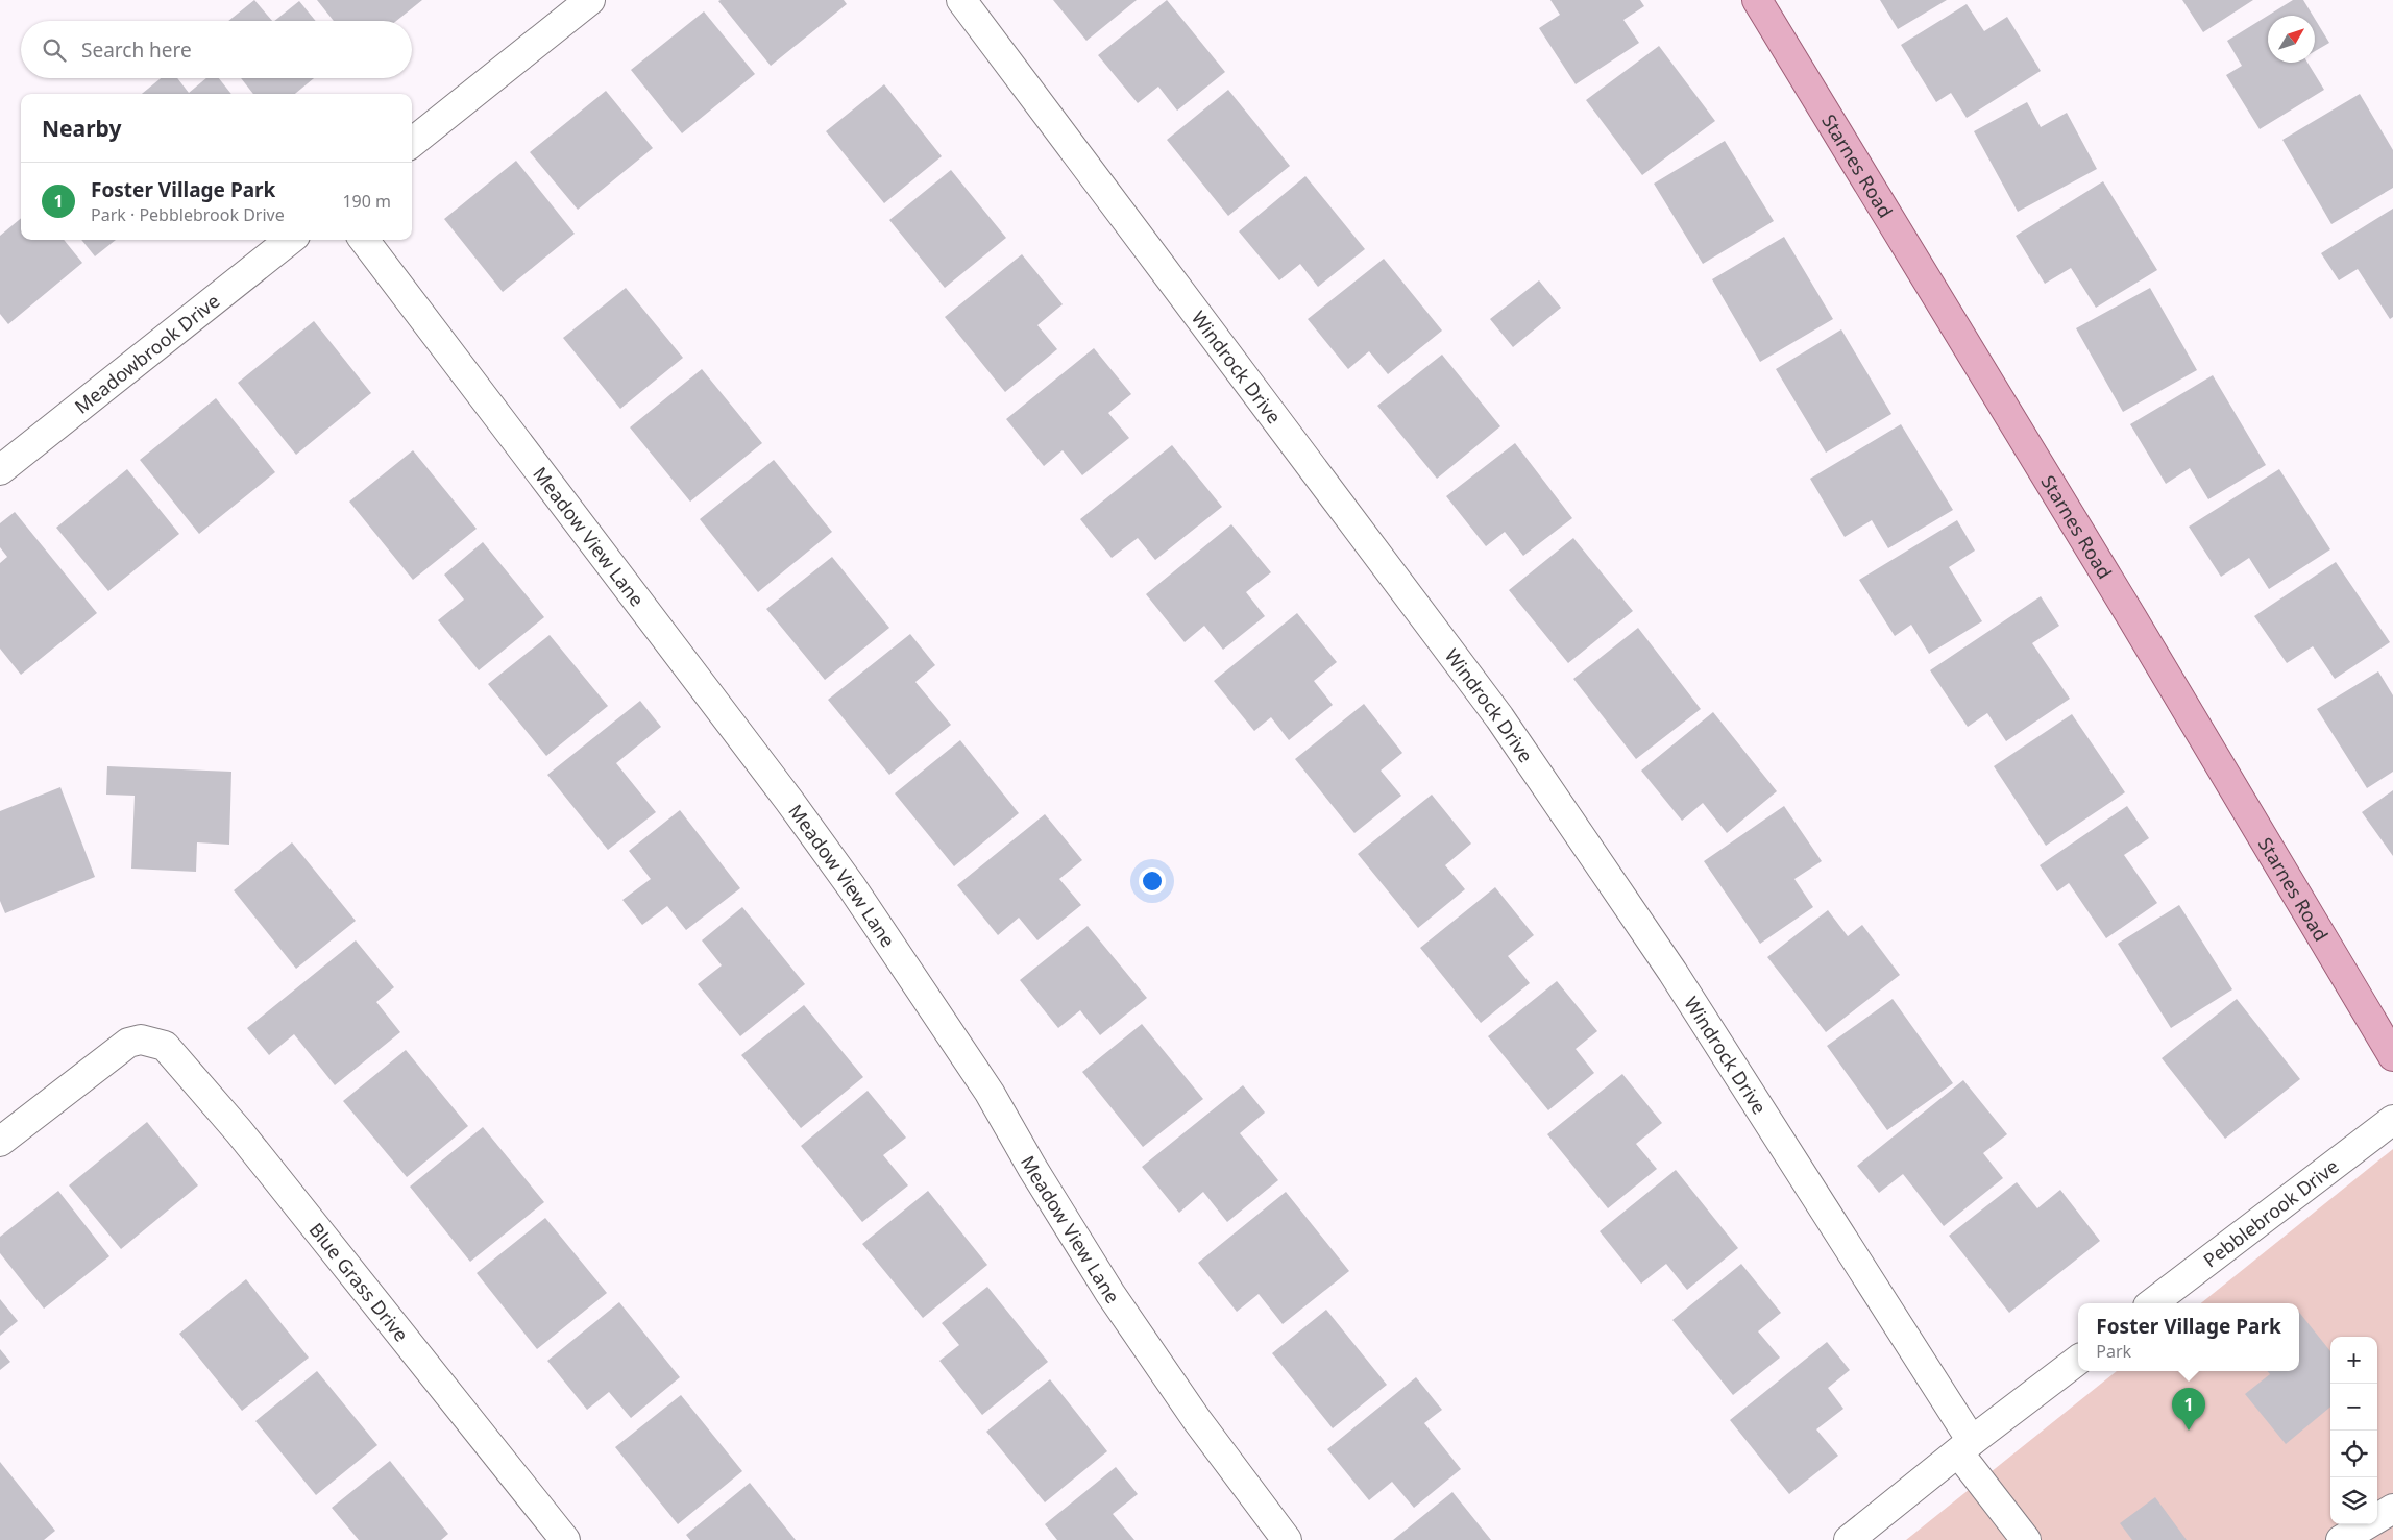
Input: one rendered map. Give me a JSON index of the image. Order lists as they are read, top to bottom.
{
  "streets": {
    "main road": ["Starnes Road"],
    "street": [
      "Meadowbrook Drive",
      "Windrock Drive",
      "Meadow View Lane",
      "Pebblebrook Drive",
      "Blue Grass Drive"
    ]
  },
  "north": "top right",
  "page": {
    "search": "Search here",
    "heading": "Nearby",
    "list": [
      {
        "mark": "1",
        "name": "Foster Village Park",
        "note": "Park · Pebblebrook Drive",
        "value": "190 m"
      }
    ],
    "popup": ["Foster Village Park", "Park"],
    "map_buttons": ["+", "−"],
    "pins": "1"
  }
}
